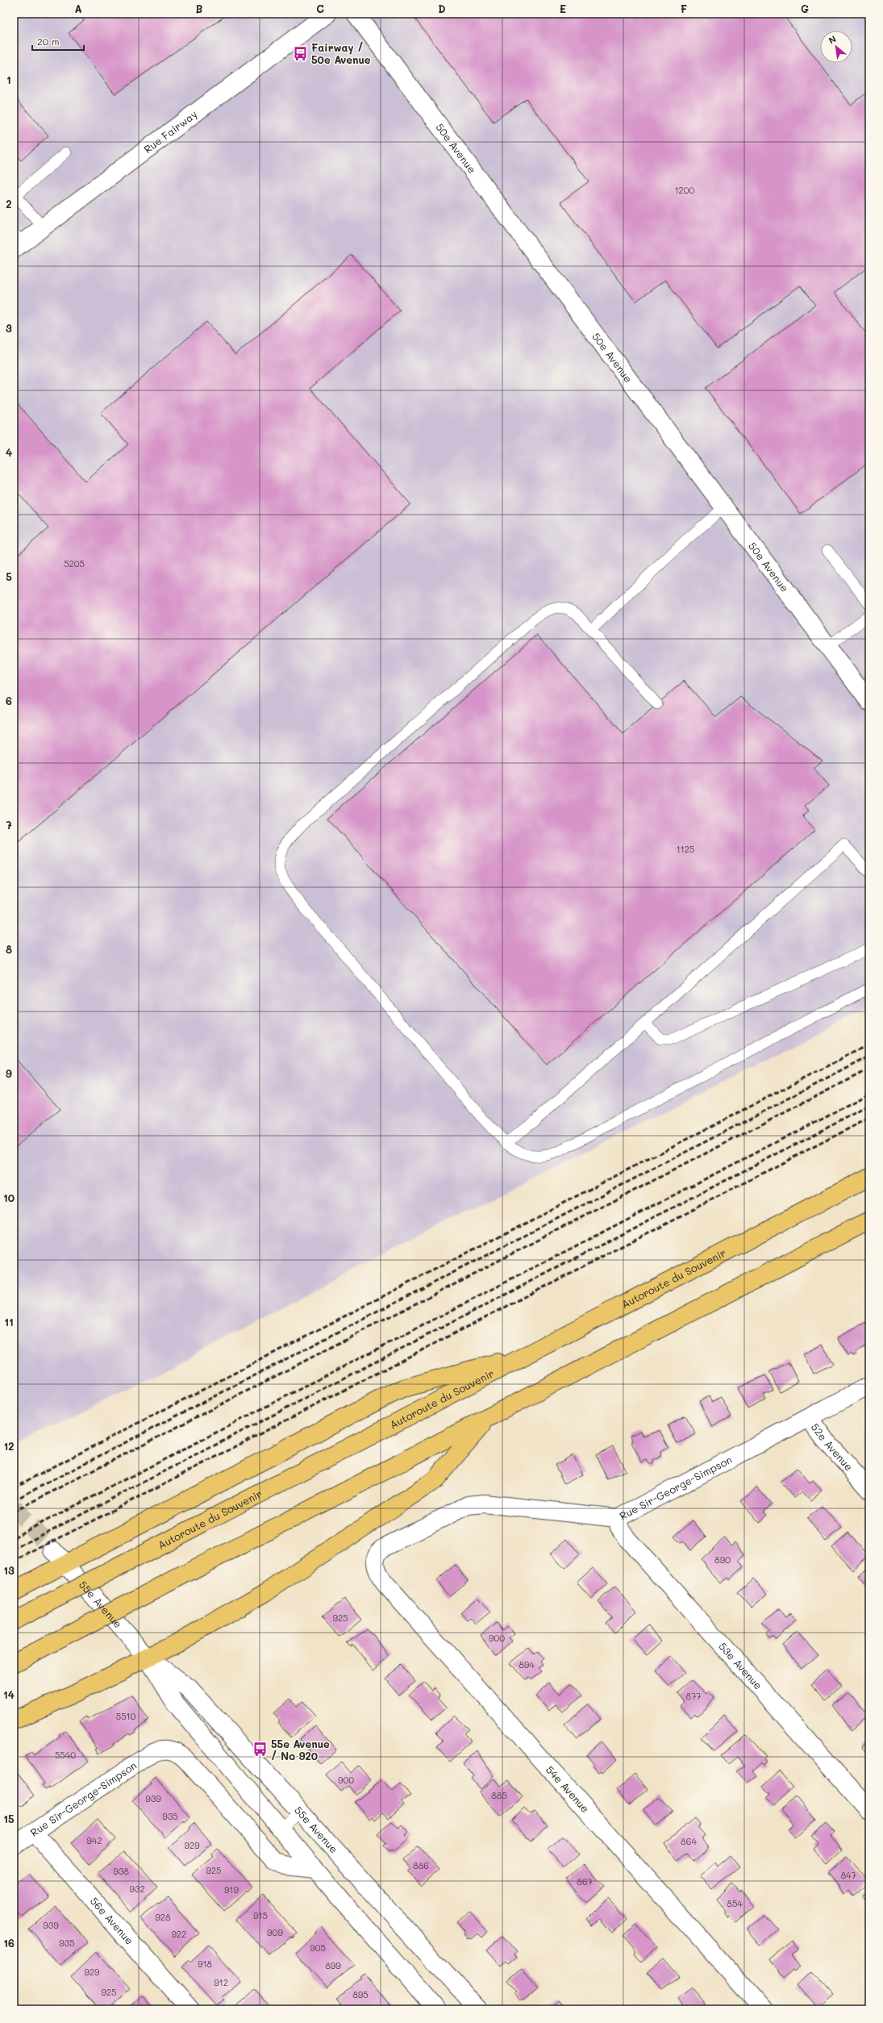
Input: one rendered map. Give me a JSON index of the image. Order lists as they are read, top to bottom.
{
  "streets": {
    "highway": ["Autoroute du Souvenir"],
    "street": [
      "Rue Fairway",
      "50e Avenue",
      "52e Avenue",
      "Rue Sir-George-Simpson",
      "55e Avenue",
      "53e Avenue",
      "54e Avenue",
      "56e Avenue"
    ]
  },
  "crossings": [
    ["52e Avenue", "Rue Sir-George-Simpson"],
    ["Rue Sir-George-Simpson", "55e Avenue"],
    ["Rue Sir-George-Simpson", "53e Avenue"],
    ["Rue Sir-George-Simpson", "54e Avenue"],
    ["Rue Sir-George-Simpson", "56e Avenue"]
  ],
  "places": {
    "bus stop": ["Fairway / 50e Avenue", "55e Avenue / No 920"]
  },
  "house_numbers": [
    "1200",
    "5205",
    "1125",
    "890",
    "925",
    "900",
    "894",
    "877",
    "5510",
    "5540",
    "900",
    "885",
    "939",
    "935",
    "942",
    "864",
    "929",
    "886",
    "925",
    "938",
    "847",
    "867",
    "932",
    "919",
    "854",
    "915",
    "928",
    "939",
    "909",
    "922",
    "935",
    "905",
    "918",
    "899",
    "929",
    "912",
    "925",
    "895"
  ],
  "scale_bar": "20 m",
  "north": "top left",
  "grid": {
    "columns": [
      "A",
      "B",
      "C",
      "D",
      "E",
      "F",
      "G"
    ],
    "rows": [
      "1",
      "2",
      "3",
      "4",
      "5",
      "6",
      "7",
      "8",
      "9",
      "10",
      "11",
      "12",
      "13",
      "14",
      "15",
      "16"
    ]
  }
}
